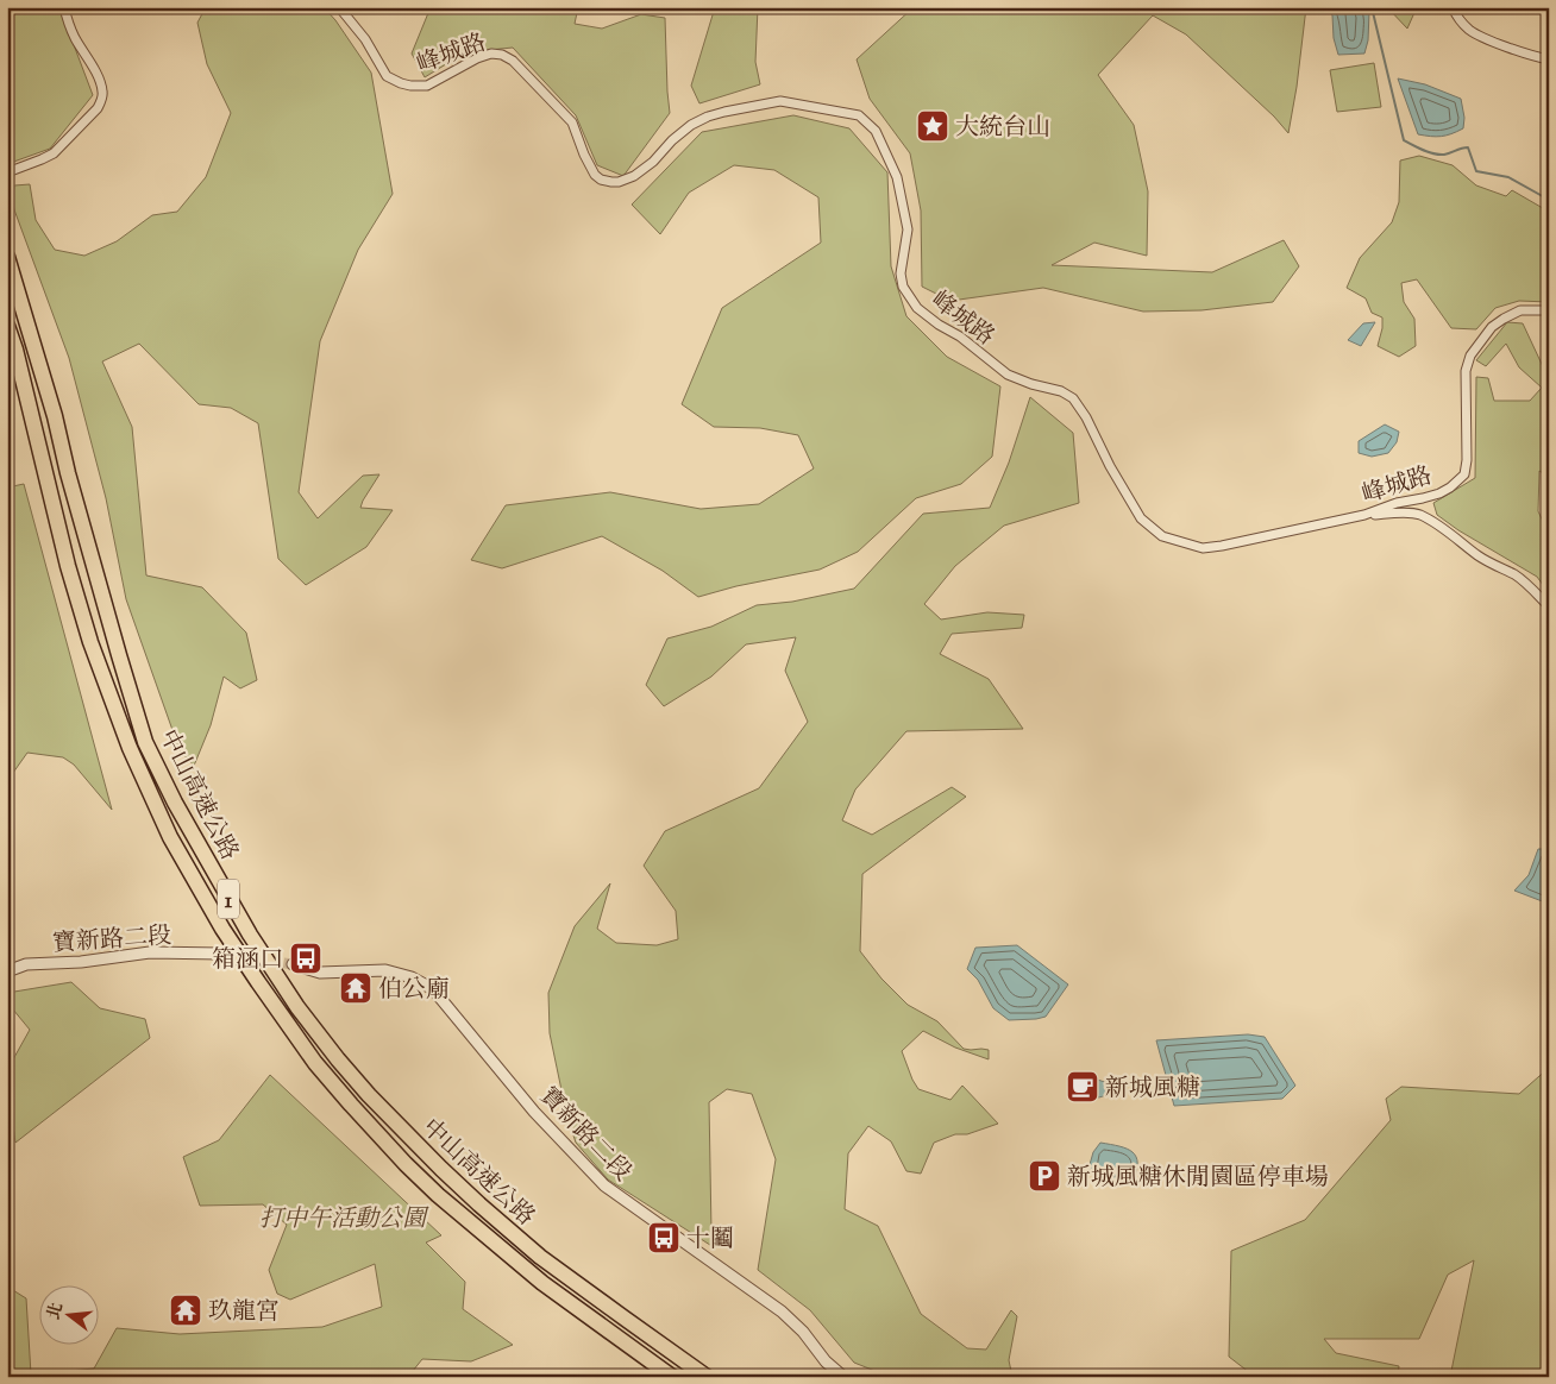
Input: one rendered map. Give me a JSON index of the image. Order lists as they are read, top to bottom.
{
  "streets": {
    "highway": ["中山高速公路", "1"],
    "street": ["峰城路", "寶新路二段"]
  },
  "parks": ["打中午活動公園"],
  "places": {
    "place": ["大統台山"],
    "bus stop": ["箱涵口", "十鬮"],
    "temple": ["伯公廟", "玖龍宮"],
    "cafe": ["新城風糖"],
    "parking": ["新城風糖休閒園區停車場"]
  },
  "north": "left"
}
